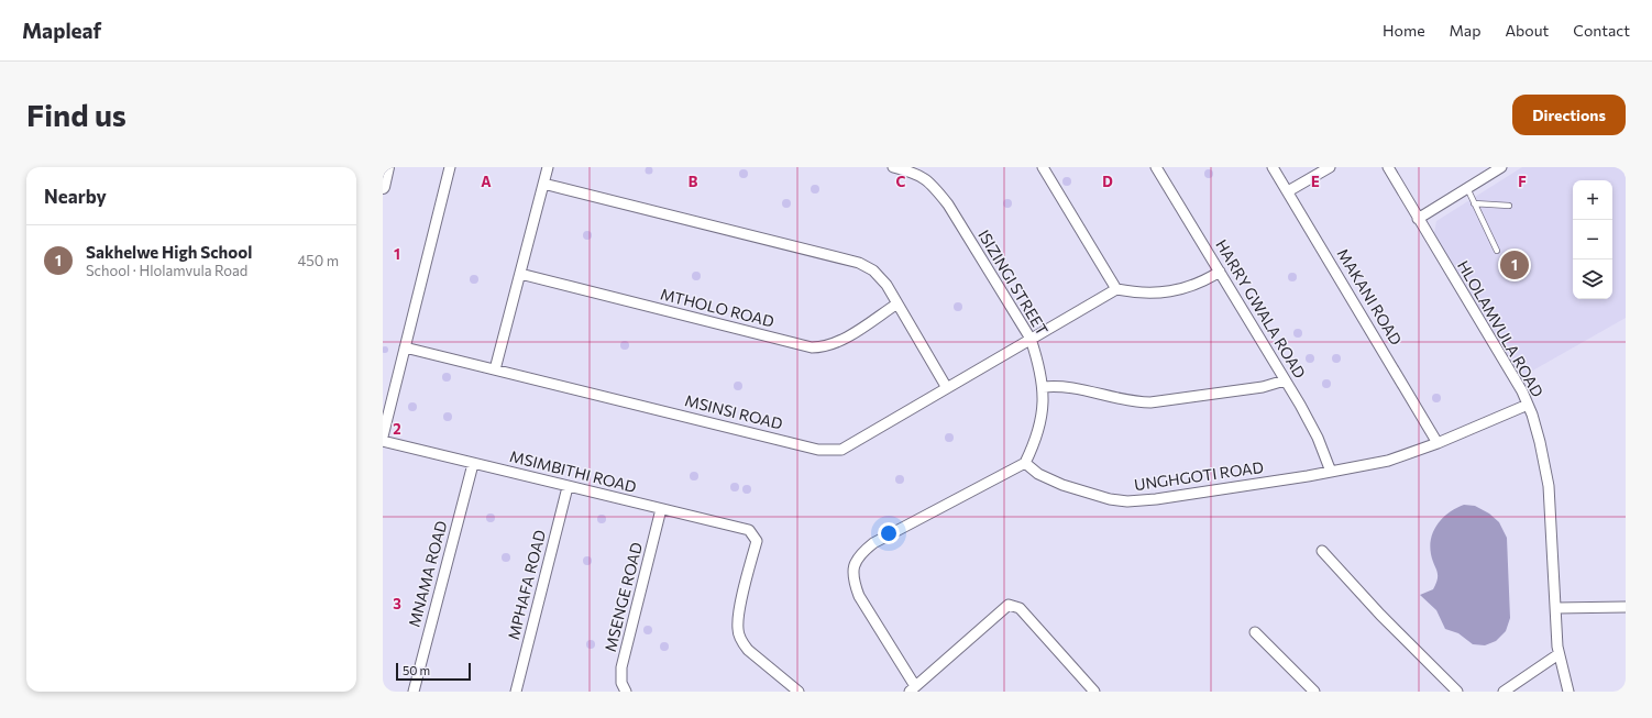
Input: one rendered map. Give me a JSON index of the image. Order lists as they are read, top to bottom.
{
  "streets": {
    "street": [
      "ISIZINGI STREET",
      "MAKANI ROAD",
      "MTHOLO ROAD",
      "HARRY GWALA ROAD",
      "HLOLAMVULA ROAD",
      "MSINSI ROAD",
      "MSIMBITHI ROAD",
      "UNGHGOTI ROAD",
      "MNAMA ROAD",
      "MPHAFA ROAD",
      "MSENGE ROAD"
    ]
  },
  "crossings": [
    ["ISIZINGI STREET", "MSINSI ROAD"],
    ["ISIZINGI STREET", "UNGHGOTI ROAD"],
    ["MAKANI ROAD", "UNGHGOTI ROAD"],
    ["HARRY GWALA ROAD", "UNGHGOTI ROAD"],
    ["HLOLAMVULA ROAD", "UNGHGOTI ROAD"],
    ["MSIMBITHI ROAD", "MNAMA ROAD"],
    ["MSIMBITHI ROAD", "MPHAFA ROAD"],
    ["MSIMBITHI ROAD", "MSENGE ROAD"]
  ],
  "scale_bar": "50 m",
  "page": {
    "header": "Mapleaf",
    "nav": [
      "Home",
      "Map",
      "About",
      "Contact"
    ],
    "buttons": "Directions",
    "title": "Find us",
    "heading": "Nearby",
    "map_buttons": ["+", "−"],
    "list": [
      {
        "mark": "1",
        "name": "Sakhelwe High School",
        "note": "School · Hlolamvula Road",
        "value": "450 m"
      }
    ],
    "pins": "1",
    "scale": "50 m"
  },
  "grid": {
    "columns": [
      "A",
      "B",
      "C",
      "D",
      "E",
      "F"
    ],
    "rows": ["1", "2", "3"]
  }
}
